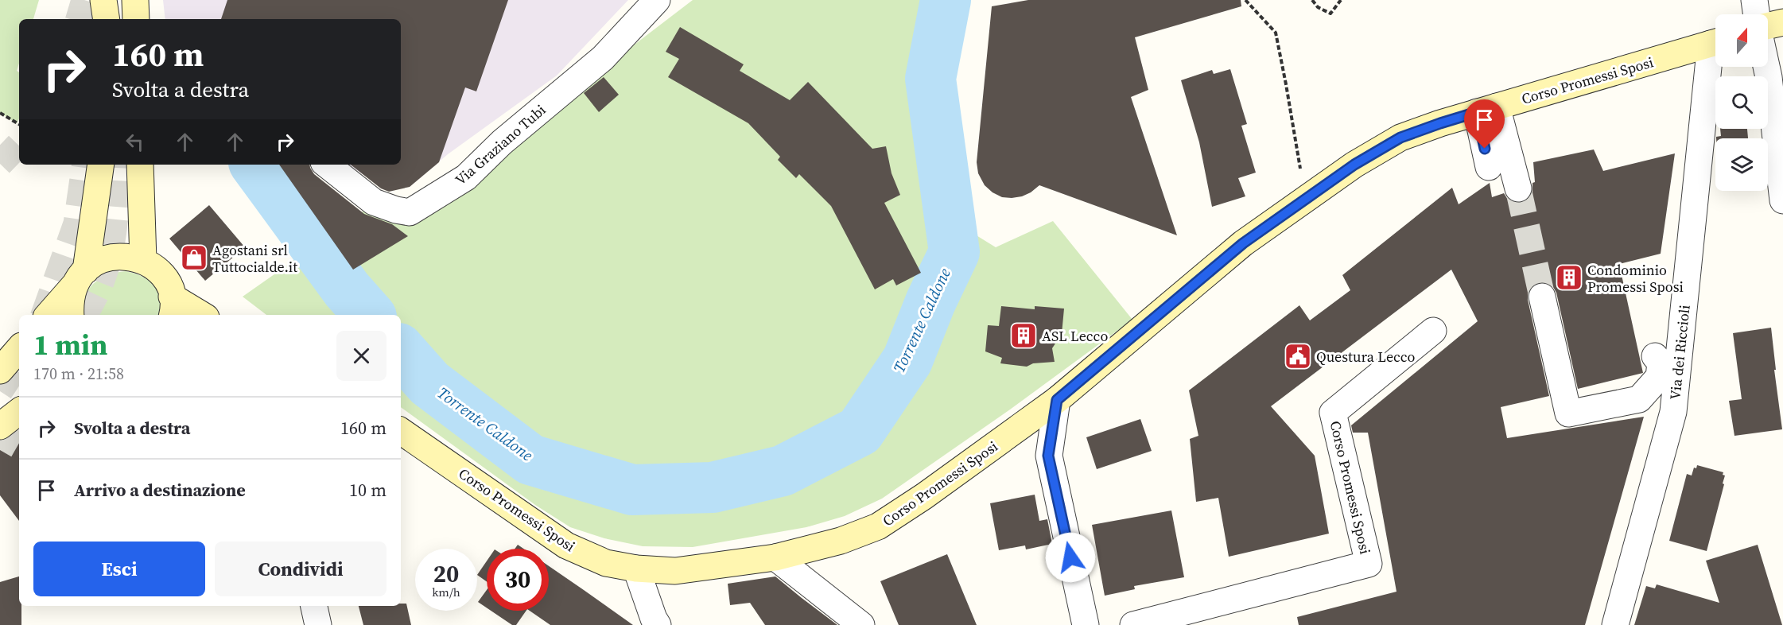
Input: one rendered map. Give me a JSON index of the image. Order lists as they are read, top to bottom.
{
  "streets": {
    "street": ["Corso Promessi Sposi", "Via Graziano Tubi", "Via dei Riccioli"]
  },
  "water": ["Torrente Caldone"],
  "places": {
    "shop": ["Agostani srl Tuttocialde.it"],
    "building": ["Condominio Promessi Sposi", "ASL Lecco"],
    "public building": ["Questura Lecco"]
  },
  "north": "top",
  "page": {
    "turn": ["160 m", "Svolta a destra"],
    "heading": ["1 min", "170 m · 21:58"],
    "list": [
      {
        "name": "Svolta a destra",
        "value": "160 m"
      },
      {
        "name": "Arrivo a destinazione",
        "value": "10 m"
      }
    ],
    "buttons": ["Esci", "Condividi"],
    "speed": "20 km/h",
    "limit": "30"
  }
}
